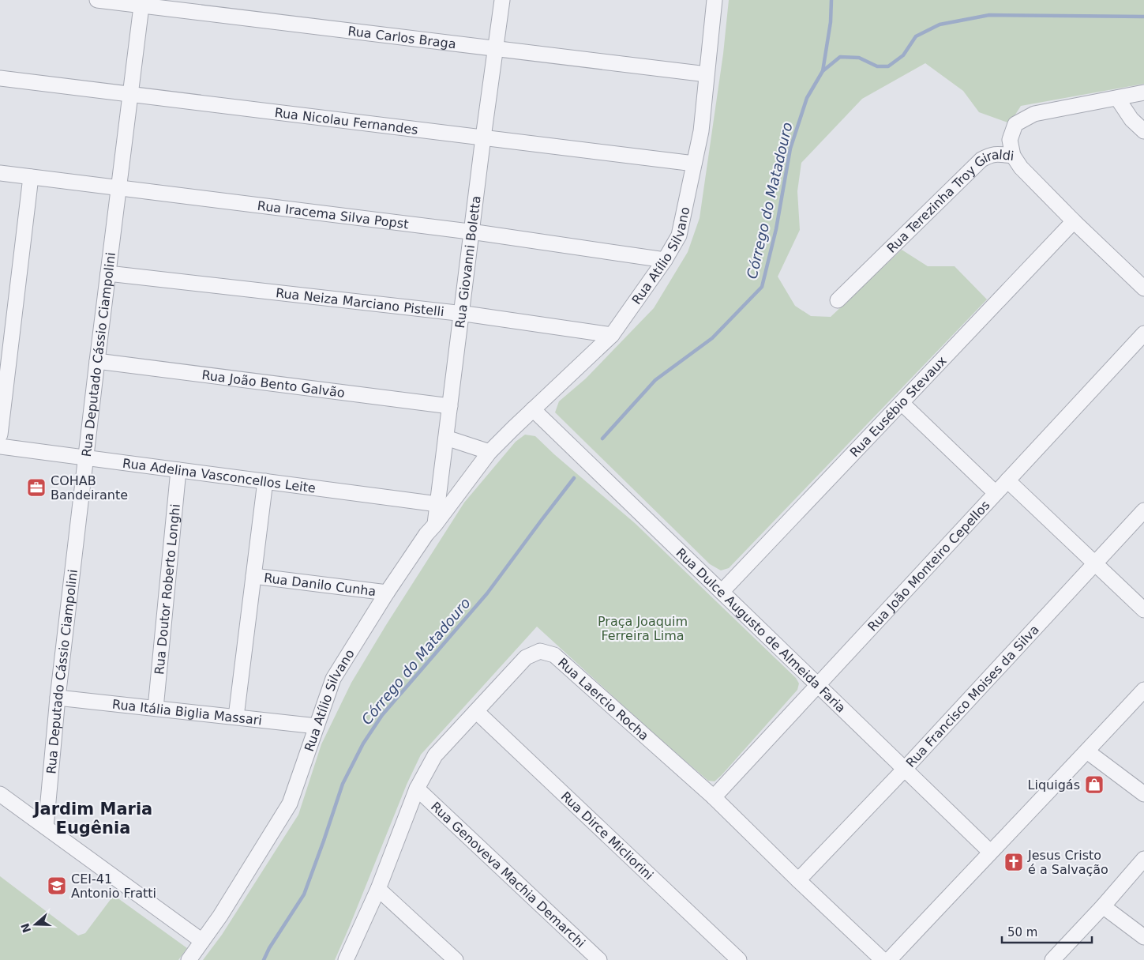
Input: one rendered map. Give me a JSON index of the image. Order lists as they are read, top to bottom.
{
  "streets": {
    "street": [
      "Rua Carlos Braga",
      "Rua Nicolau Fernandes",
      "Rua Terezinha Troy Giraldi",
      "Rua Iracema Silva Popst",
      "Rua Atílio Silvano",
      "Rua Giovanni Boletta",
      "Rua Neiza Marciano Pistelli",
      "Rua Deputado Cássio Ciampolini",
      "Rua João Bento Galvão",
      "Rua Eusébio Stevaux",
      "Rua Adelina Vasconcellos Leite",
      "Rua João Monteiro Cepellos",
      "Rua Danilo Cunha",
      "Rua Doutor Roberto Longhi",
      "Rua Dulce Augusto de Almeida Faria",
      "Rua Francisco Moises da Silva",
      "Rua Laercio Rocha",
      "Rua Itália Biglia Massari",
      "Rua Dirce Micliorini",
      "Rua Genoveva Machia Demarchi"
    ]
  },
  "crossings": [
    ["Rua Carlos Braga", "Rua Atílio Silvano"],
    ["Rua Carlos Braga", "Rua Giovanni Boletta"],
    ["Rua Carlos Braga", "Rua Deputado Cássio Ciampolini"],
    ["Rua Nicolau Fernandes", "Rua Atílio Silvano"],
    ["Rua Nicolau Fernandes", "Rua Giovanni Boletta"],
    ["Rua Nicolau Fernandes", "Rua Deputado Cássio Ciampolini"],
    ["Rua Iracema Silva Popst", "Rua Atílio Silvano"],
    ["Rua Iracema Silva Popst", "Rua Giovanni Boletta"],
    ["Rua Iracema Silva Popst", "Rua Deputado Cássio Ciampolini"],
    ["Rua Atílio Silvano", "Rua Giovanni Boletta"],
    ["Rua Atílio Silvano", "Rua Neiza Marciano Pistelli"],
    ["Rua Atílio Silvano", "Rua Danilo Cunha"],
    ["Rua Atílio Silvano", "Rua Dulce Augusto de Almeida Faria"],
    ["Rua Atílio Silvano", "Rua Itália Biglia Massari"],
    ["Rua Giovanni Boletta", "Rua Neiza Marciano Pistelli"],
    ["Rua Giovanni Boletta", "Rua João Bento Galvão"],
    ["Rua Giovanni Boletta", "Rua Adelina Vasconcellos Leite"],
    ["Rua Neiza Marciano Pistelli", "Rua Deputado Cássio Ciampolini"],
    ["Rua Deputado Cássio Ciampolini", "Rua João Bento Galvão"],
    ["Rua Deputado Cássio Ciampolini", "Rua Adelina Vasconcellos Leite"],
    ["Rua Deputado Cássio Ciampolini", "Rua Itália Biglia Massari"],
    ["Rua Eusébio Stevaux", "Rua Dulce Augusto de Almeida Faria"],
    ["Rua Adelina Vasconcellos Leite", "Rua Doutor Roberto Longhi"],
    ["Rua João Monteiro Cepellos", "Rua Dulce Augusto de Almeida Faria"],
    ["Rua João Monteiro Cepellos", "Rua Laercio Rocha"],
    ["Rua Doutor Roberto Longhi", "Rua Itália Biglia Massari"],
    ["Rua Dulce Augusto de Almeida Faria", "Rua Francisco Moises da Silva"],
    ["Rua Francisco Moises da Silva", "Rua Laercio Rocha"],
    ["Rua Laercio Rocha", "Rua Dirce Micliorini"],
    ["Rua Laercio Rocha", "Rua Genoveva Machia Demarchi"]
  ],
  "districts": ["Jardim Maria Eugênia"],
  "water": ["Córrego do Matadouro"],
  "parks": ["Praça Joaquim Ferreira Lima"],
  "places": {
    "office": ["COHAB Bandeirante"],
    "shop": ["Liquigás"],
    "church": ["Jesus Cristo é a Salvação"],
    "school or university": ["CEI-41 Antonio Fratti"]
  },
  "scale_bar": "50 m",
  "north": "left"
}
